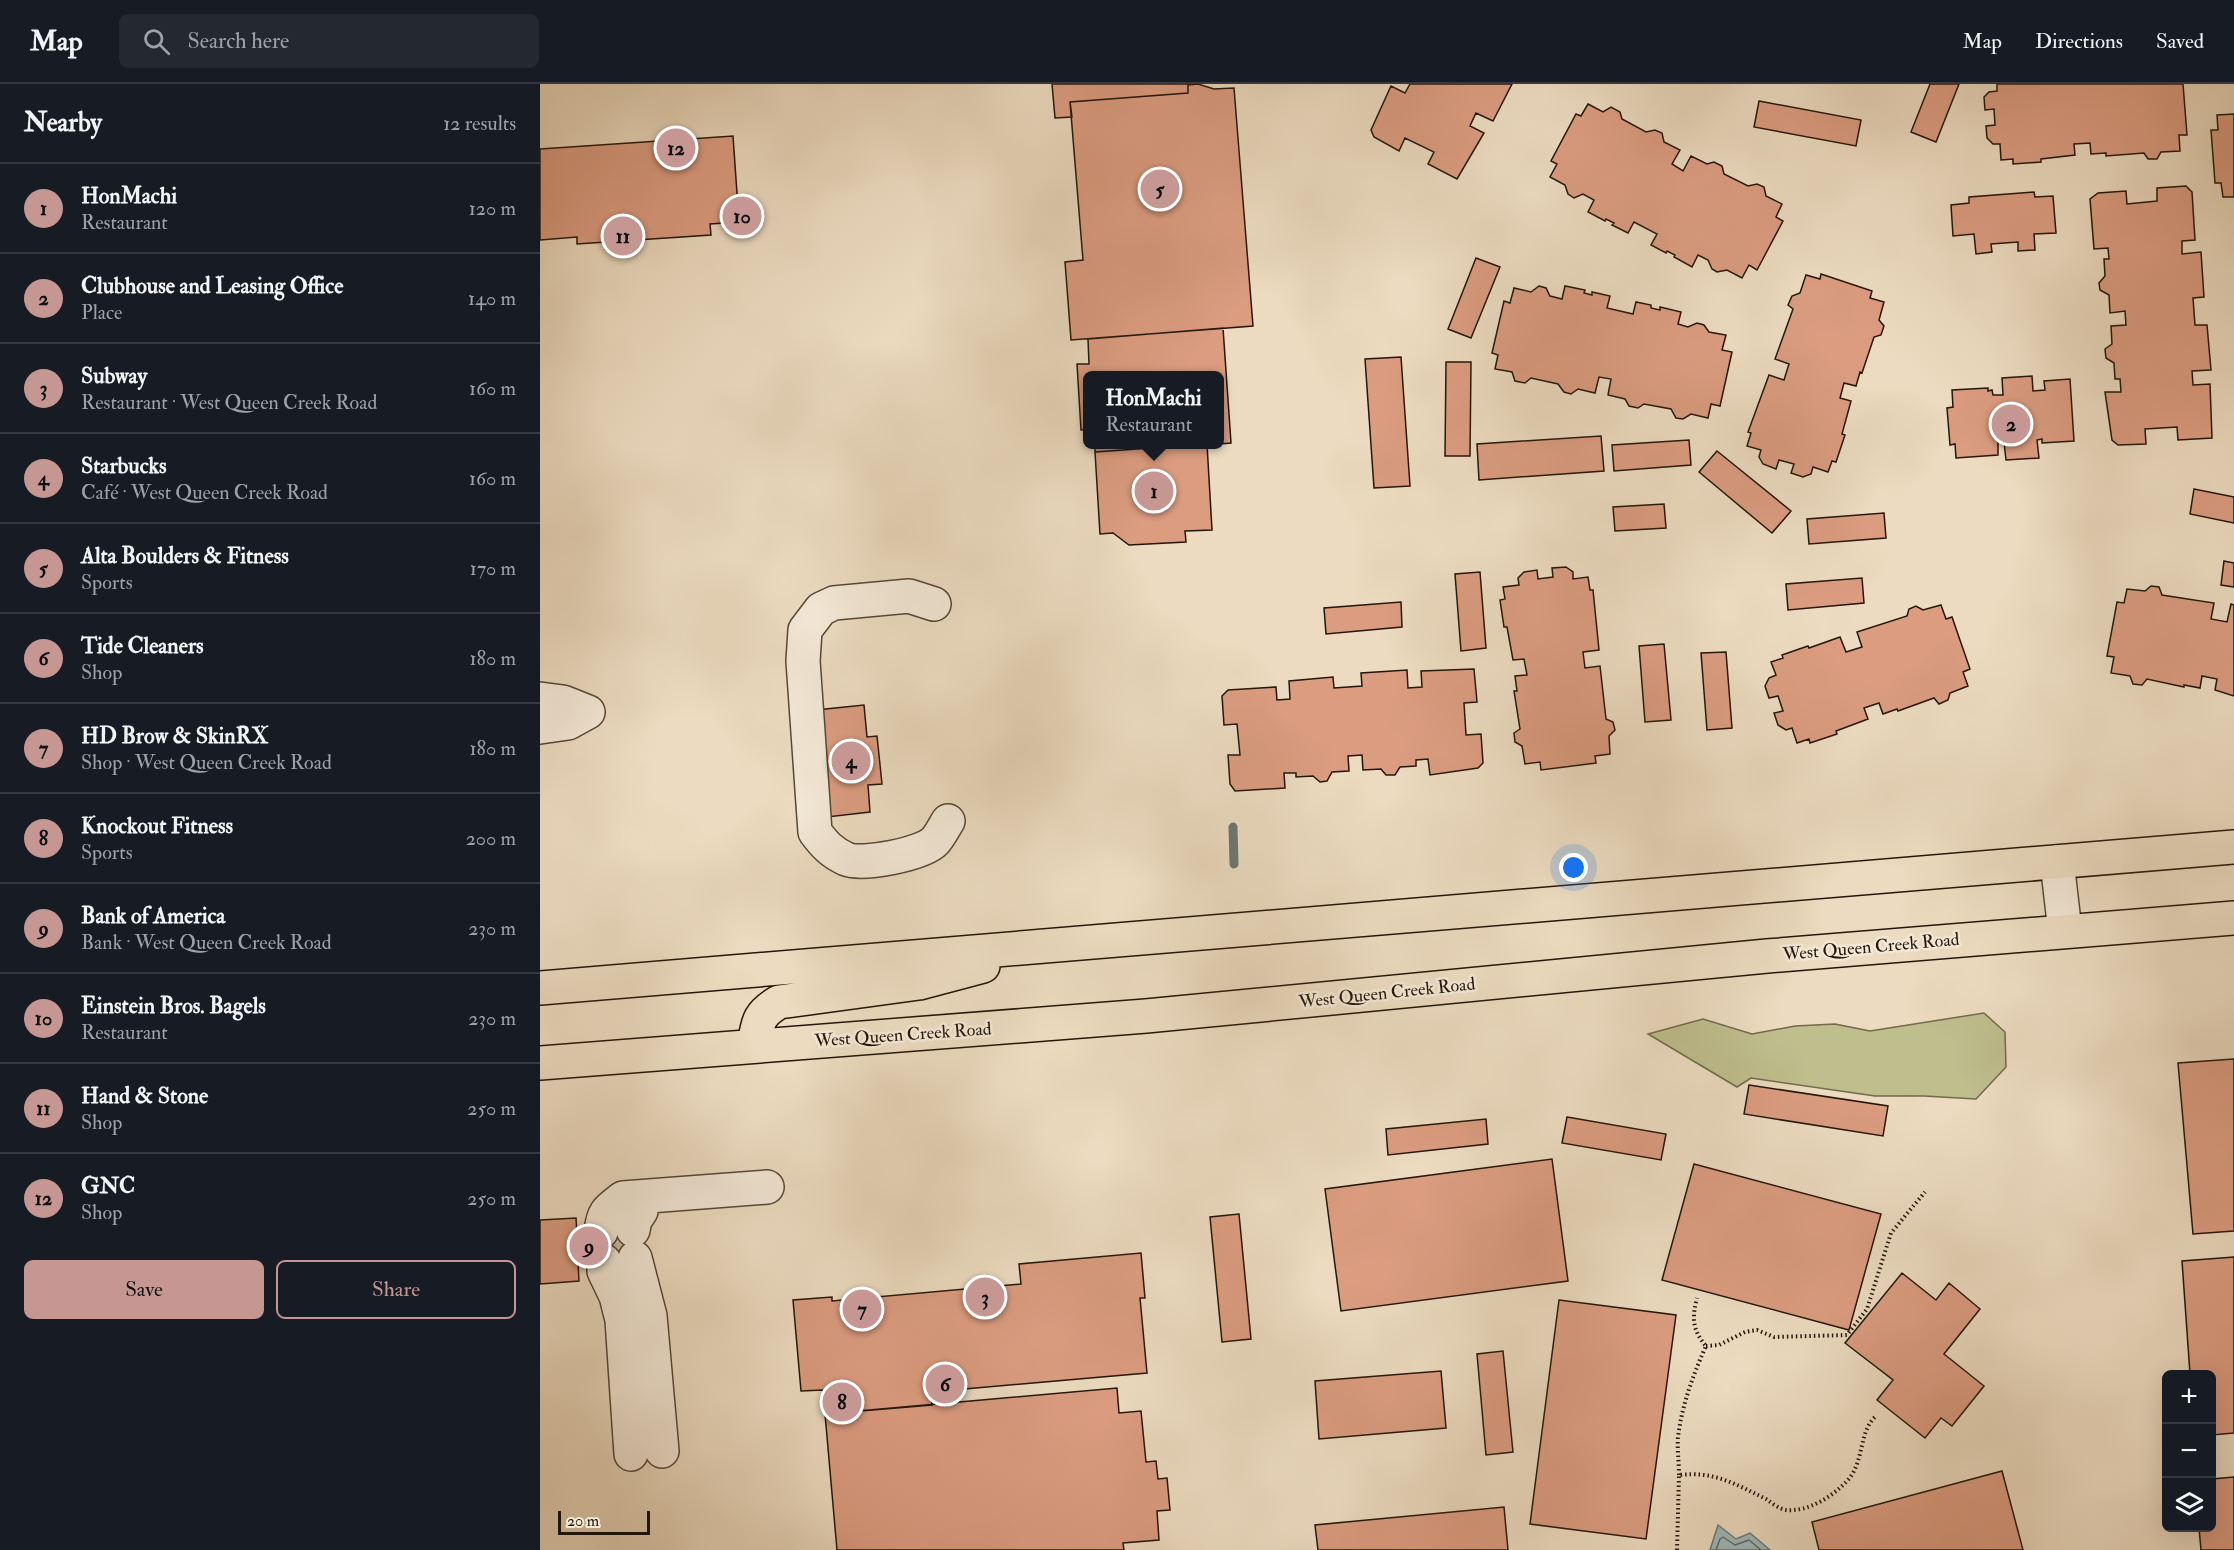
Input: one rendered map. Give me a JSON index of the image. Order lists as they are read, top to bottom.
{
  "streets": {
    "main road": ["West Queen Creek Road"]
  },
  "scale_bar": "20 m",
  "page": {
    "header": "Map",
    "search": "Search here",
    "nav": ["Map", "Directions", "Saved"],
    "heading": ["Nearby", "12 results"],
    "pins": [
      "12",
      "5",
      "10",
      "11",
      "2",
      "1",
      "4",
      "9",
      "3",
      "7",
      "6",
      "8"
    ],
    "list": [
      {
        "mark": "1",
        "name": "HonMachi",
        "note": "Restaurant",
        "value": "120 m"
      },
      {
        "mark": "2",
        "name": "Clubhouse and Leasing Office",
        "note": "Place",
        "value": "140 m"
      },
      {
        "mark": "3",
        "name": "Subway",
        "note": "Restaurant · West Queen Creek Road",
        "value": "160 m"
      },
      {
        "mark": "4",
        "name": "Starbucks",
        "note": "Café · West Queen Creek Road",
        "value": "160 m"
      },
      {
        "mark": "5",
        "name": "Alta Boulders & Fitness",
        "note": "Sports",
        "value": "170 m"
      },
      {
        "mark": "6",
        "name": "Tide Cleaners",
        "note": "Shop",
        "value": "180 m"
      },
      {
        "mark": "7",
        "name": "HD Brow & SkinRX",
        "note": "Shop · West Queen Creek Road",
        "value": "180 m"
      },
      {
        "mark": "8",
        "name": "Knockout Fitness",
        "note": "Sports",
        "value": "200 m"
      },
      {
        "mark": "9",
        "name": "Bank of America",
        "note": "Bank · West Queen Creek Road",
        "value": "230 m"
      },
      {
        "mark": "10",
        "name": "Einstein Bros. Bagels",
        "note": "Restaurant",
        "value": "230 m"
      },
      {
        "mark": "11",
        "name": "Hand & Stone",
        "note": "Shop",
        "value": "250 m"
      },
      {
        "mark": "12",
        "name": "GNC",
        "note": "Shop",
        "value": "250 m"
      }
    ],
    "popup": ["HonMachi", "Restaurant"],
    "buttons": ["Save", "Share"],
    "map_buttons": ["+", "−"],
    "scale": "20 m"
  }
}
